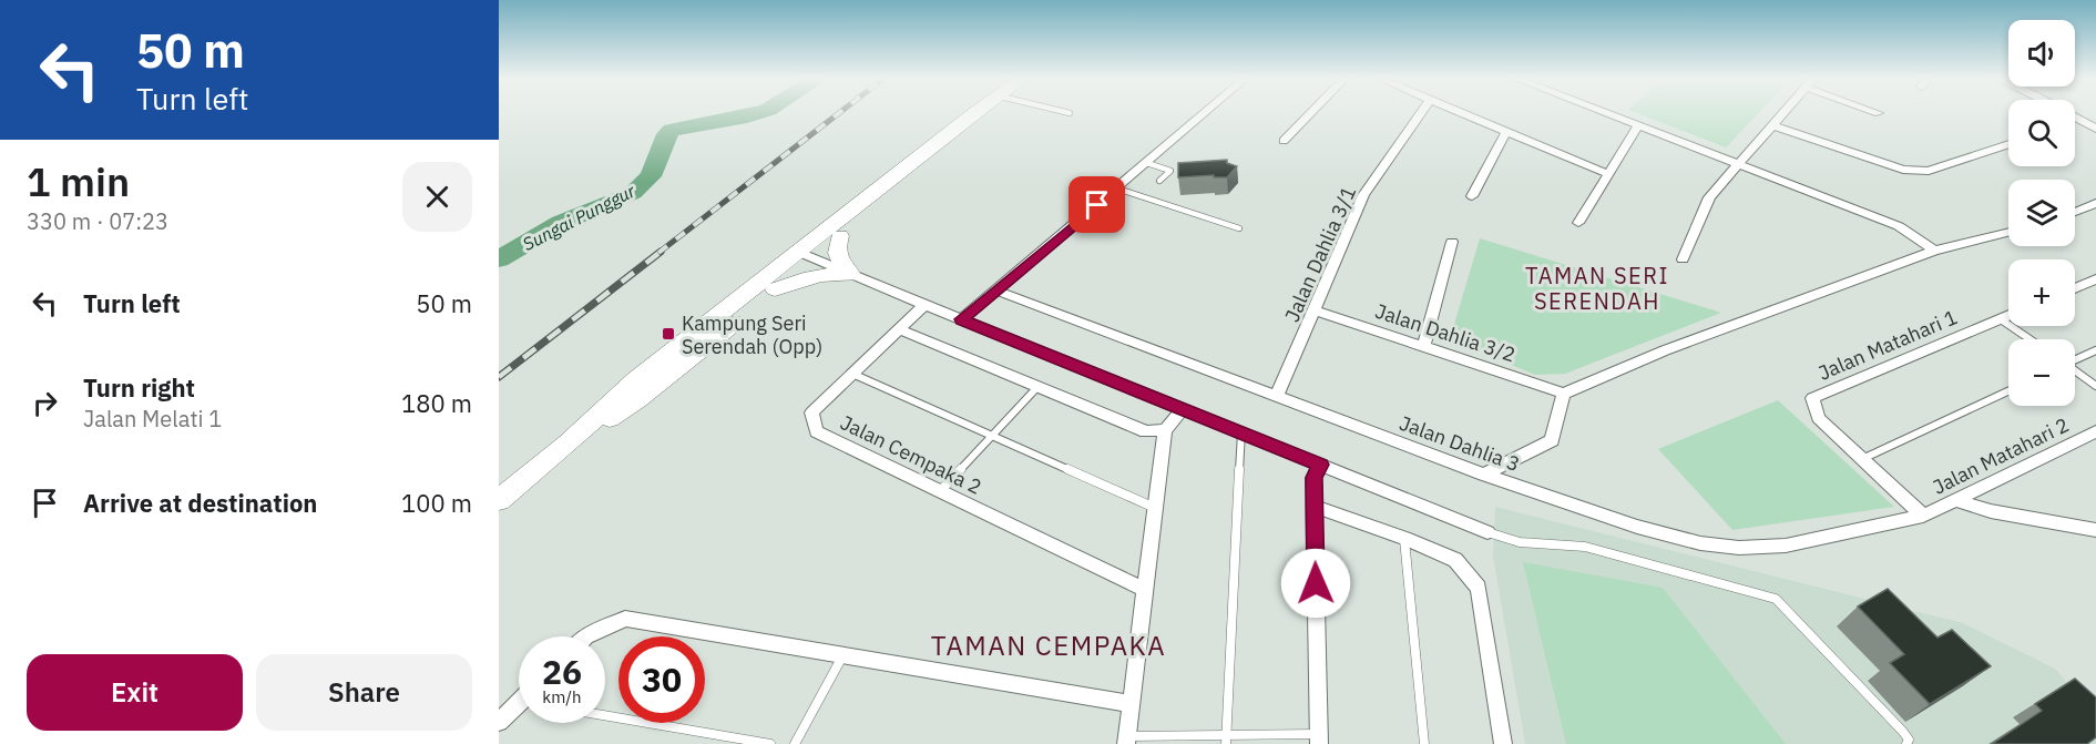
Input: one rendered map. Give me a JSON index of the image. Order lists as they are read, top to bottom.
{
  "streets": {
    "street": [
      "Jalan Dahlia 3/1",
      "Jalan Dahlia 3/2",
      "Jalan Matahari 1",
      "Jalan Dahlia 3",
      "Jalan Cempaka 2",
      "Jalan Matahari 2"
    ]
  },
  "crossings": [
    ["Jalan Dahlia 3/1", "Jalan Dahlia 3/2"],
    ["Jalan Dahlia 3/1", "Jalan Dahlia 3"],
    ["Jalan Matahari 1", "Jalan Dahlia 3"],
    ["Jalan Matahari 1", "Jalan Matahari 2"],
    ["Jalan Dahlia 3", "Jalan Matahari 2"]
  ],
  "districts": ["TAMAN SERI SERENDAH", "TAMAN CEMPAKA"],
  "water": ["Sungai Punggur"],
  "places": {
    "transit": ["Kampung Seri Serendah (Opp)"]
  },
  "page": {
    "turn": ["50 m", "Turn left"],
    "map_buttons": ["+", "−"],
    "heading": ["1 min", "330 m · 07:23"],
    "list": [
      {
        "name": "Turn left",
        "value": "50 m"
      },
      {
        "name": "Turn right",
        "note": "Jalan Melati 1",
        "value": "180 m"
      },
      {
        "name": "Arrive at destination",
        "value": "100 m"
      }
    ],
    "speed": "26 km/h",
    "limit": "30",
    "buttons": ["Exit", "Share"]
  }
}
